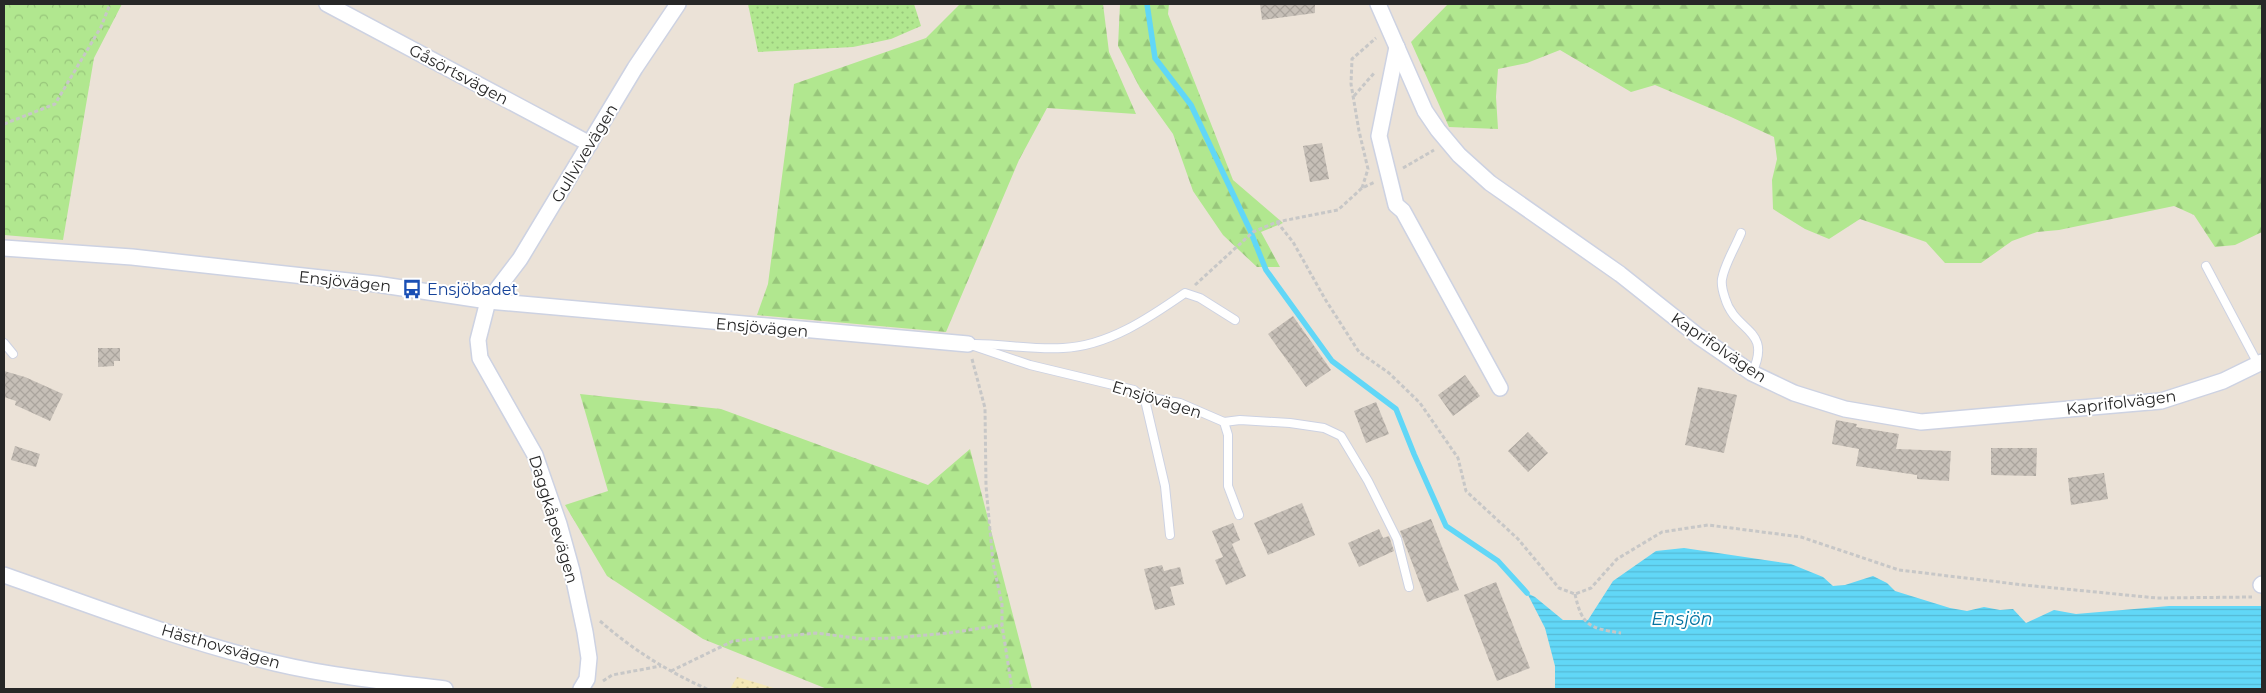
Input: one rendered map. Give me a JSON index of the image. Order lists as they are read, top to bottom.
{
  "streets": {
    "street": [
      "Gåsörtsvägen",
      "Gullvivevägen",
      "Ensjövägen",
      "Kaprifolvägen",
      "Daggkåpevägen",
      "Hästhovsvägen"
    ]
  },
  "crossings": [
    ["Gåsörtsvägen", "Gullvivevägen"],
    ["Gullvivevägen", "Ensjövägen"],
    ["Gullvivevägen", "Daggkåpevägen"],
    ["Ensjövägen", "Daggkåpevägen"]
  ],
  "water": ["Ensjön"],
  "places": {
    "bus stop": ["Ensjöbadet"]
  }
}
